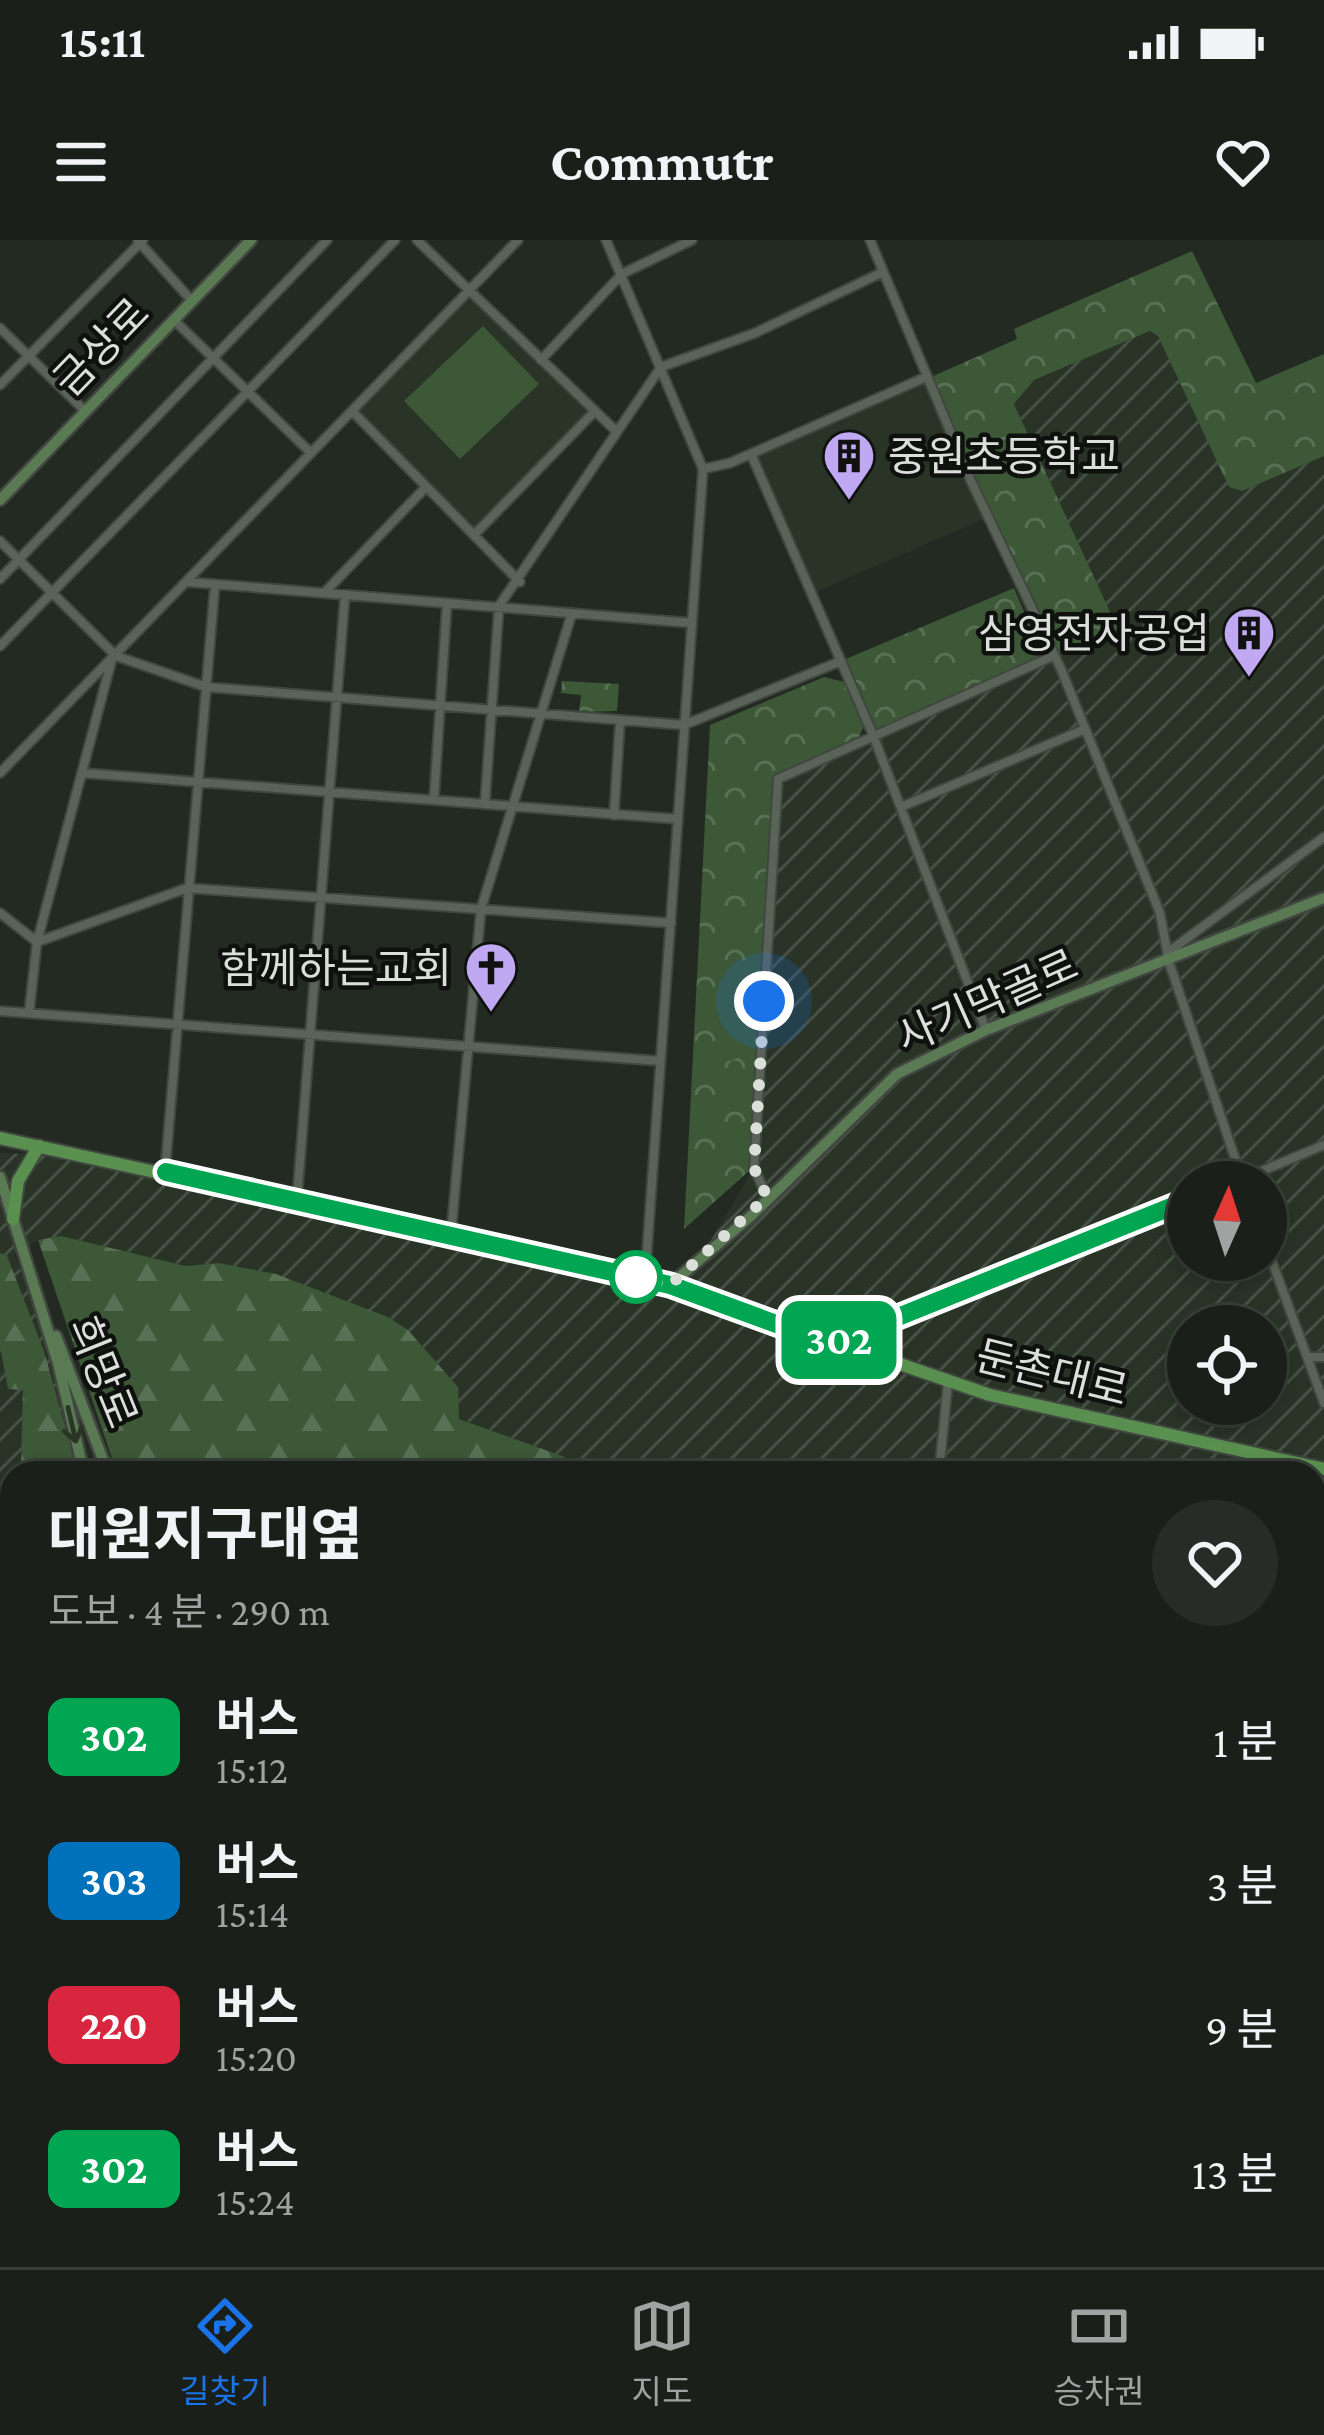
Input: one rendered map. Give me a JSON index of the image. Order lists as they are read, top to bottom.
{
  "streets": {
    "main road": ["둔촌대로"],
    "street": ["금상로", "사기막골로", "희망로"]
  },
  "crossings": [
    ["사기막골로", "둔촌대로"]
  ],
  "places": {
    "building": ["중원초등학교", "삼영전자공업"],
    "church": ["함께하는교회"]
  },
  "lines": ["bus line 302"],
  "north": "top",
  "page": {
    "status": "15:11",
    "header": "Commutr",
    "on_map": "302",
    "heading": ["대원지구대옆", "도보 · 4 분 · 290 m"],
    "list": [
      {
        "mark": "302",
        "name": "버스",
        "note": "15:12",
        "value": "1 분"
      },
      {
        "mark": "303",
        "name": "버스",
        "note": "15:14",
        "value": "3 분"
      },
      {
        "mark": "220",
        "name": "버스",
        "note": "15:20",
        "value": "9 분"
      },
      {
        "mark": "302",
        "name": "버스",
        "note": "15:24",
        "value": "13 분"
      }
    ],
    "tabs": ["길찾기", "지도", "승차권"]
  }
}
